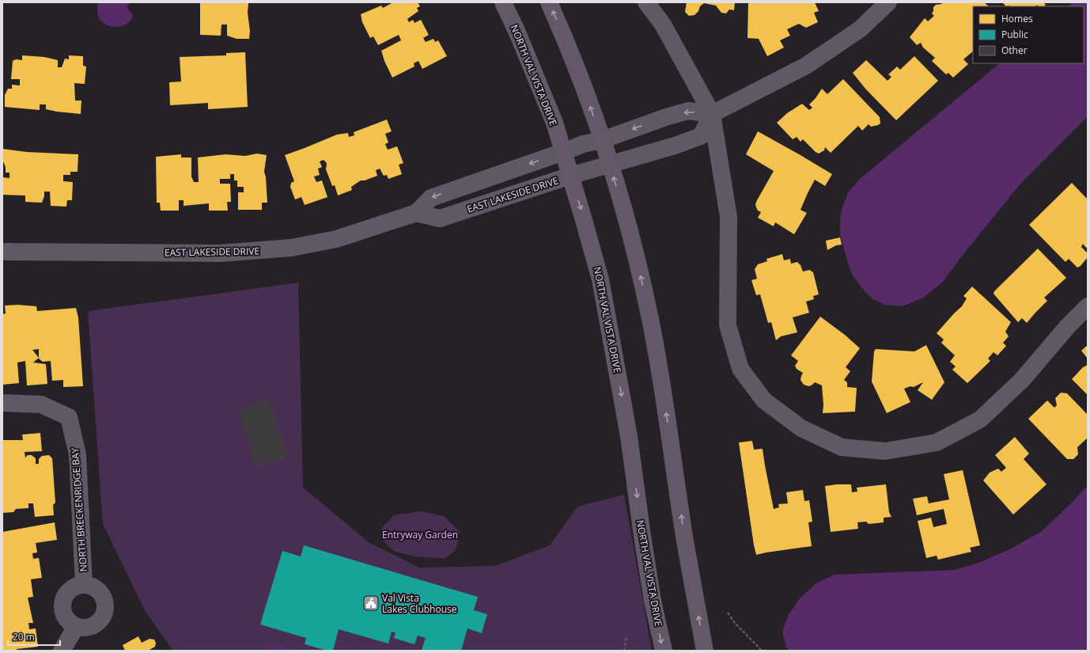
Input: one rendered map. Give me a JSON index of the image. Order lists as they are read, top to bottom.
{
  "streets": {
    "main road": ["NORTH VAL VISTA DRIVE"],
    "street": ["EAST LAKESIDE DRIVE", "NORTH BRECKENRIDGE BAY"]
  },
  "crossings": [
    ["NORTH VAL VISTA DRIVE", "EAST LAKESIDE DRIVE"]
  ],
  "parks": ["Entryway Garden"],
  "places": {
    "public building": ["Val Vista Lakes Clubhouse"]
  },
  "legend": ["Homes", "Public", "Other"],
  "scale_bar": "20 m"
}
